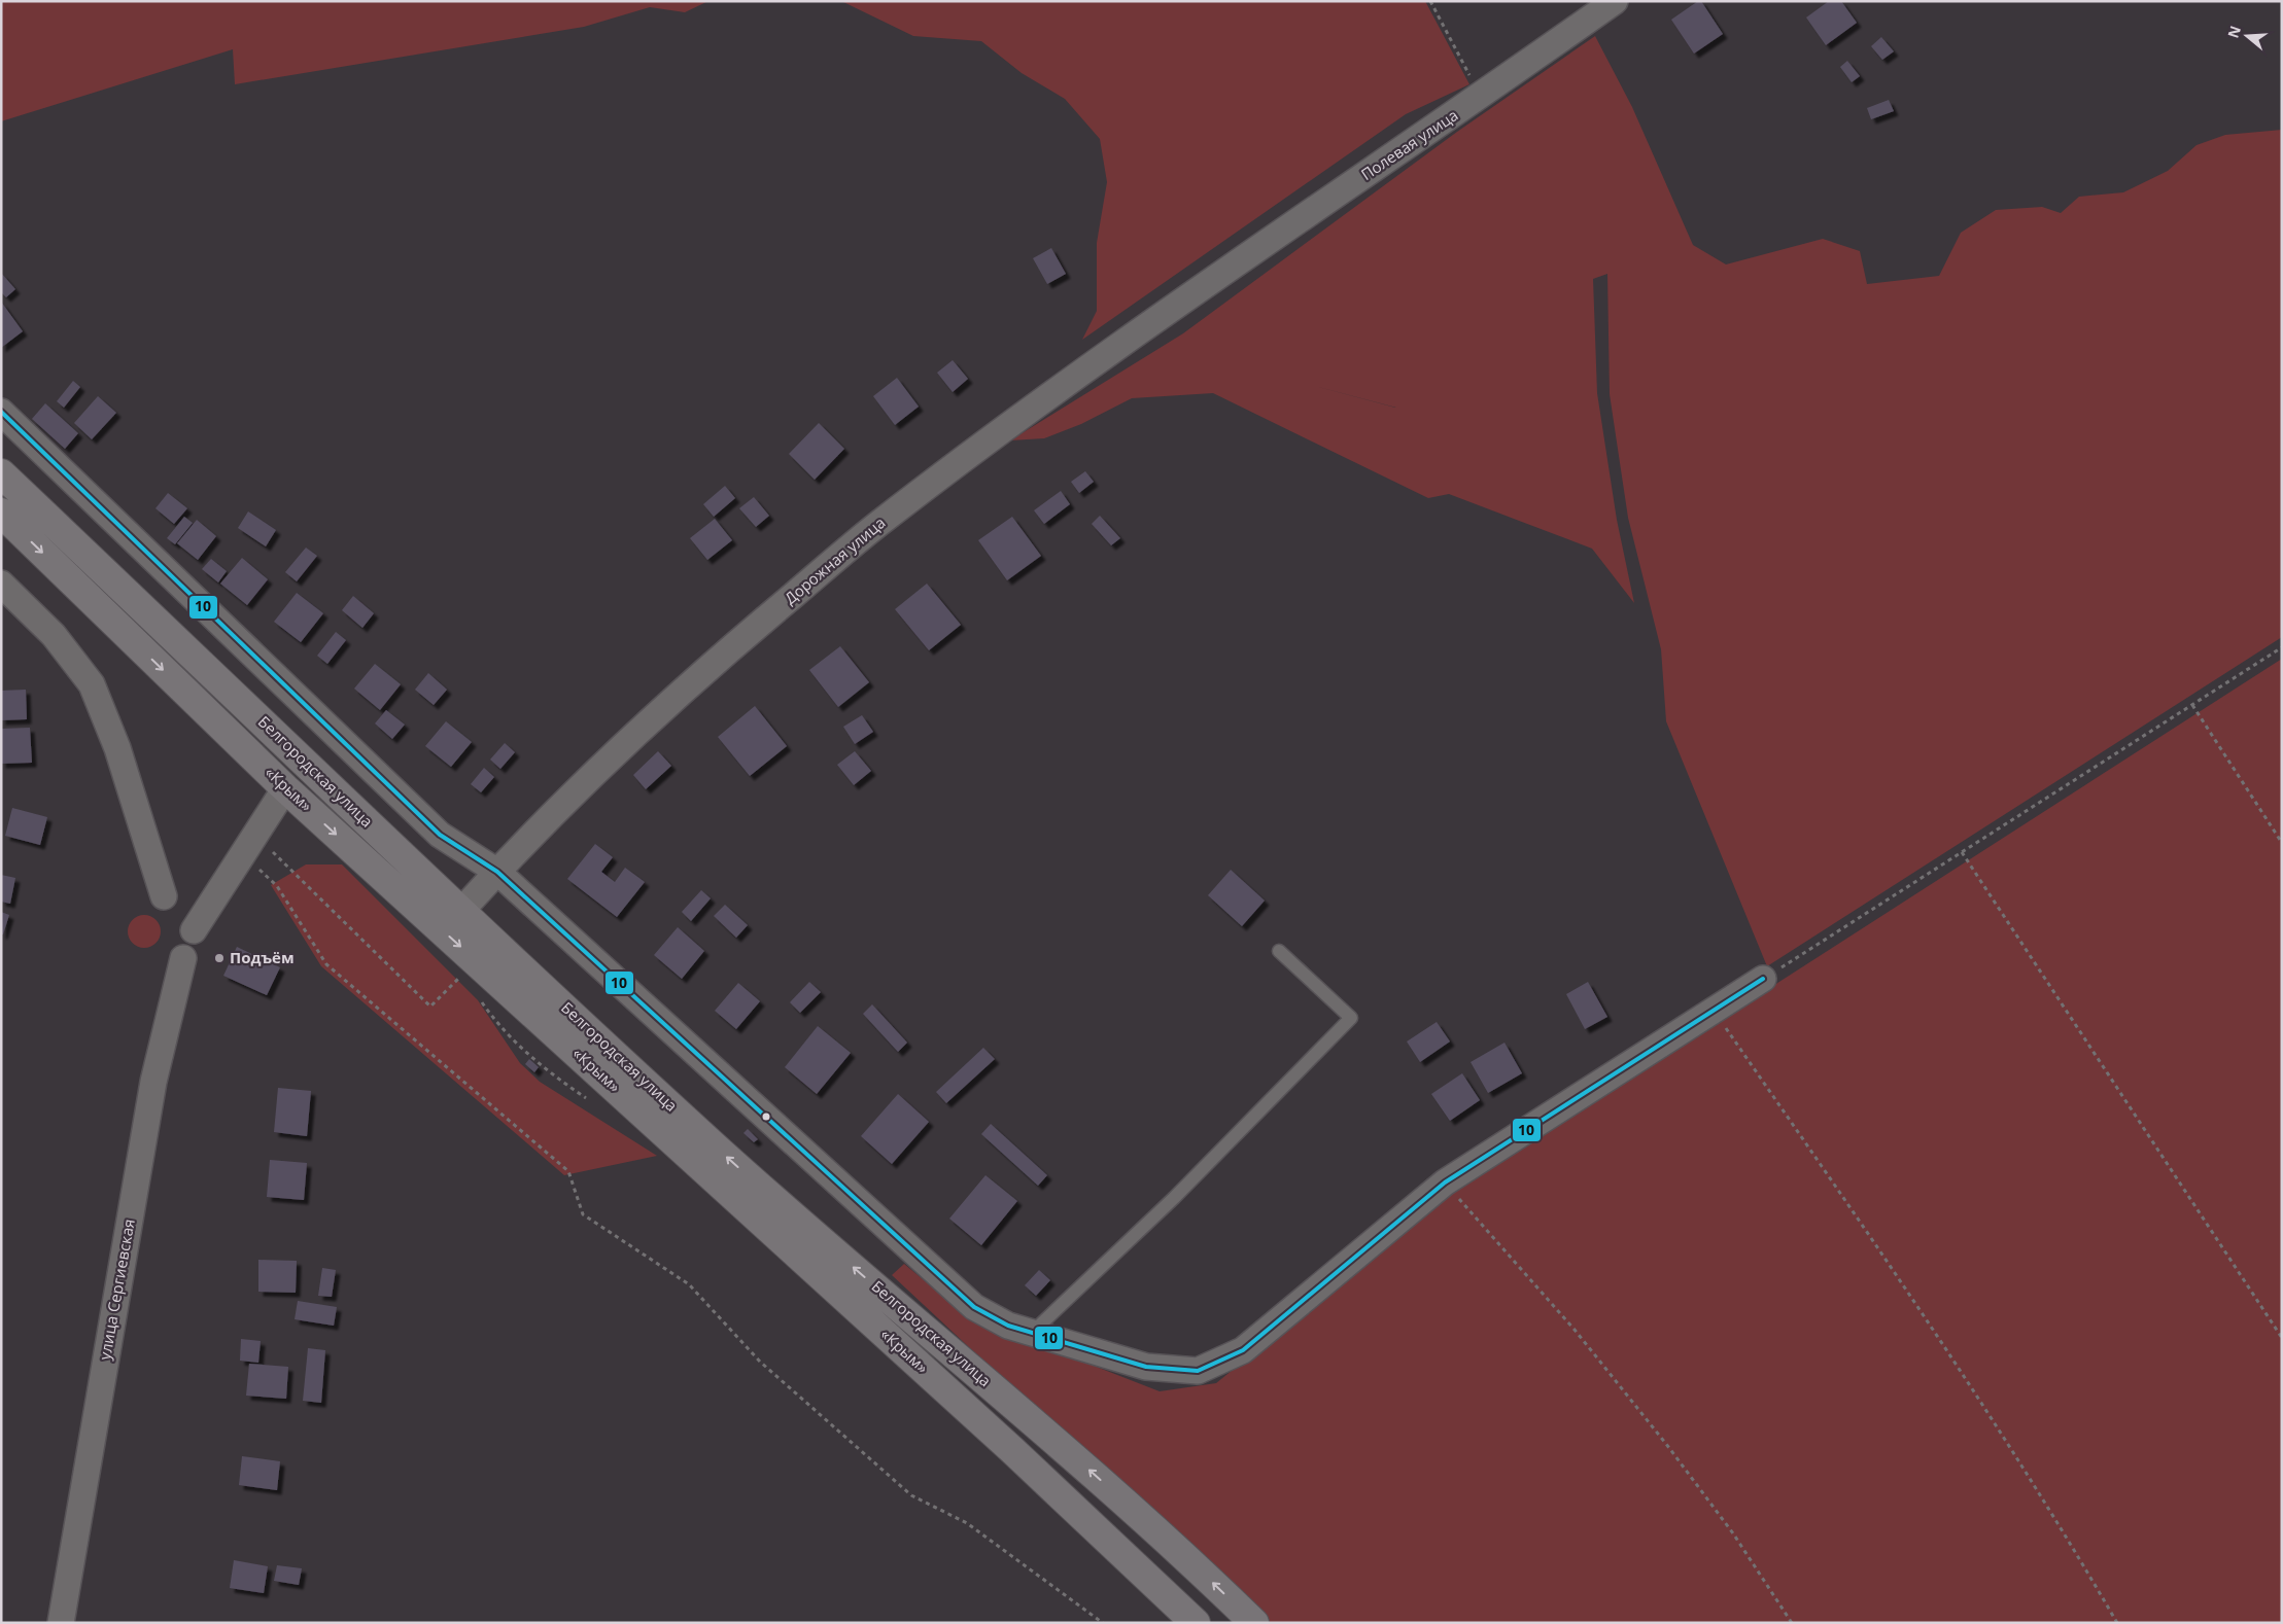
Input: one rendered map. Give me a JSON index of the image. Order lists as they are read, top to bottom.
{
  "streets": {
    "main road": ["Белгородская улица", "«Крым»"],
    "street": ["Полевая улица", "Дорожная улица", "улица Сергиевская"]
  },
  "crossings": [
    ["Полевая улица", "Дорожная улица"],
    ["Дорожная улица", "Белгородская улица"]
  ],
  "one_way": ["Белгородская улица", "«Крым»"],
  "places": ["Подъём"],
  "lines": ["transit line 10"],
  "north": "left"
}
